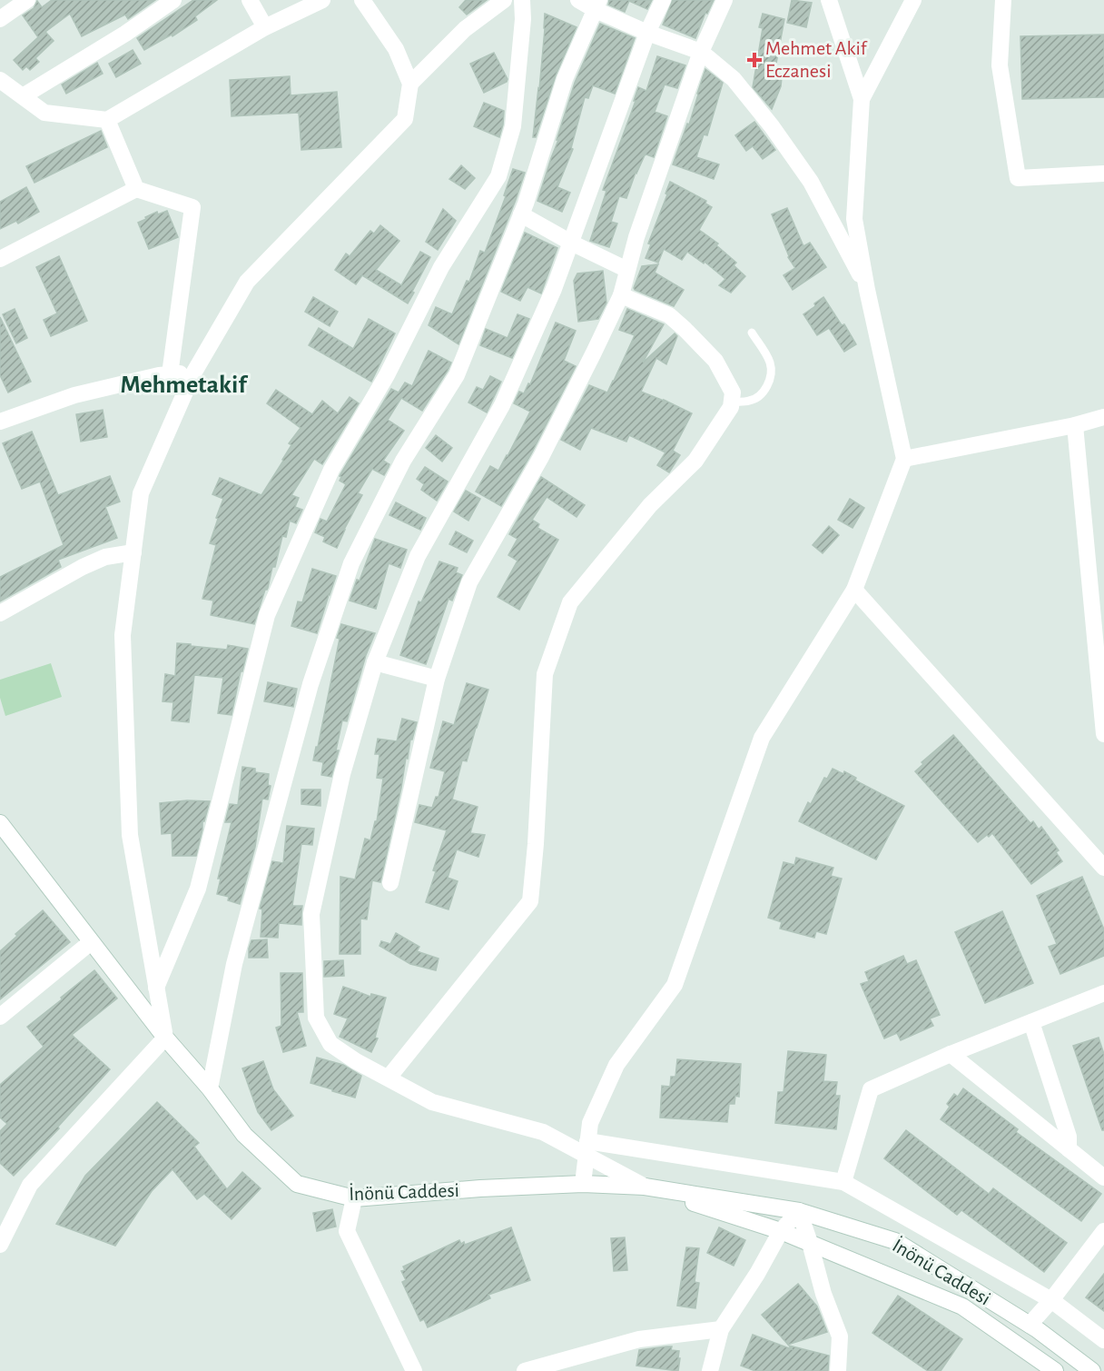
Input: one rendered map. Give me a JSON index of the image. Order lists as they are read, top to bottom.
{
  "streets": {
    "street": ["İnönü Caddesi"]
  },
  "districts": ["Mehmetakif"],
  "places": {
    "health": ["Mehmet Akif Eczanesi"]
  }
}
